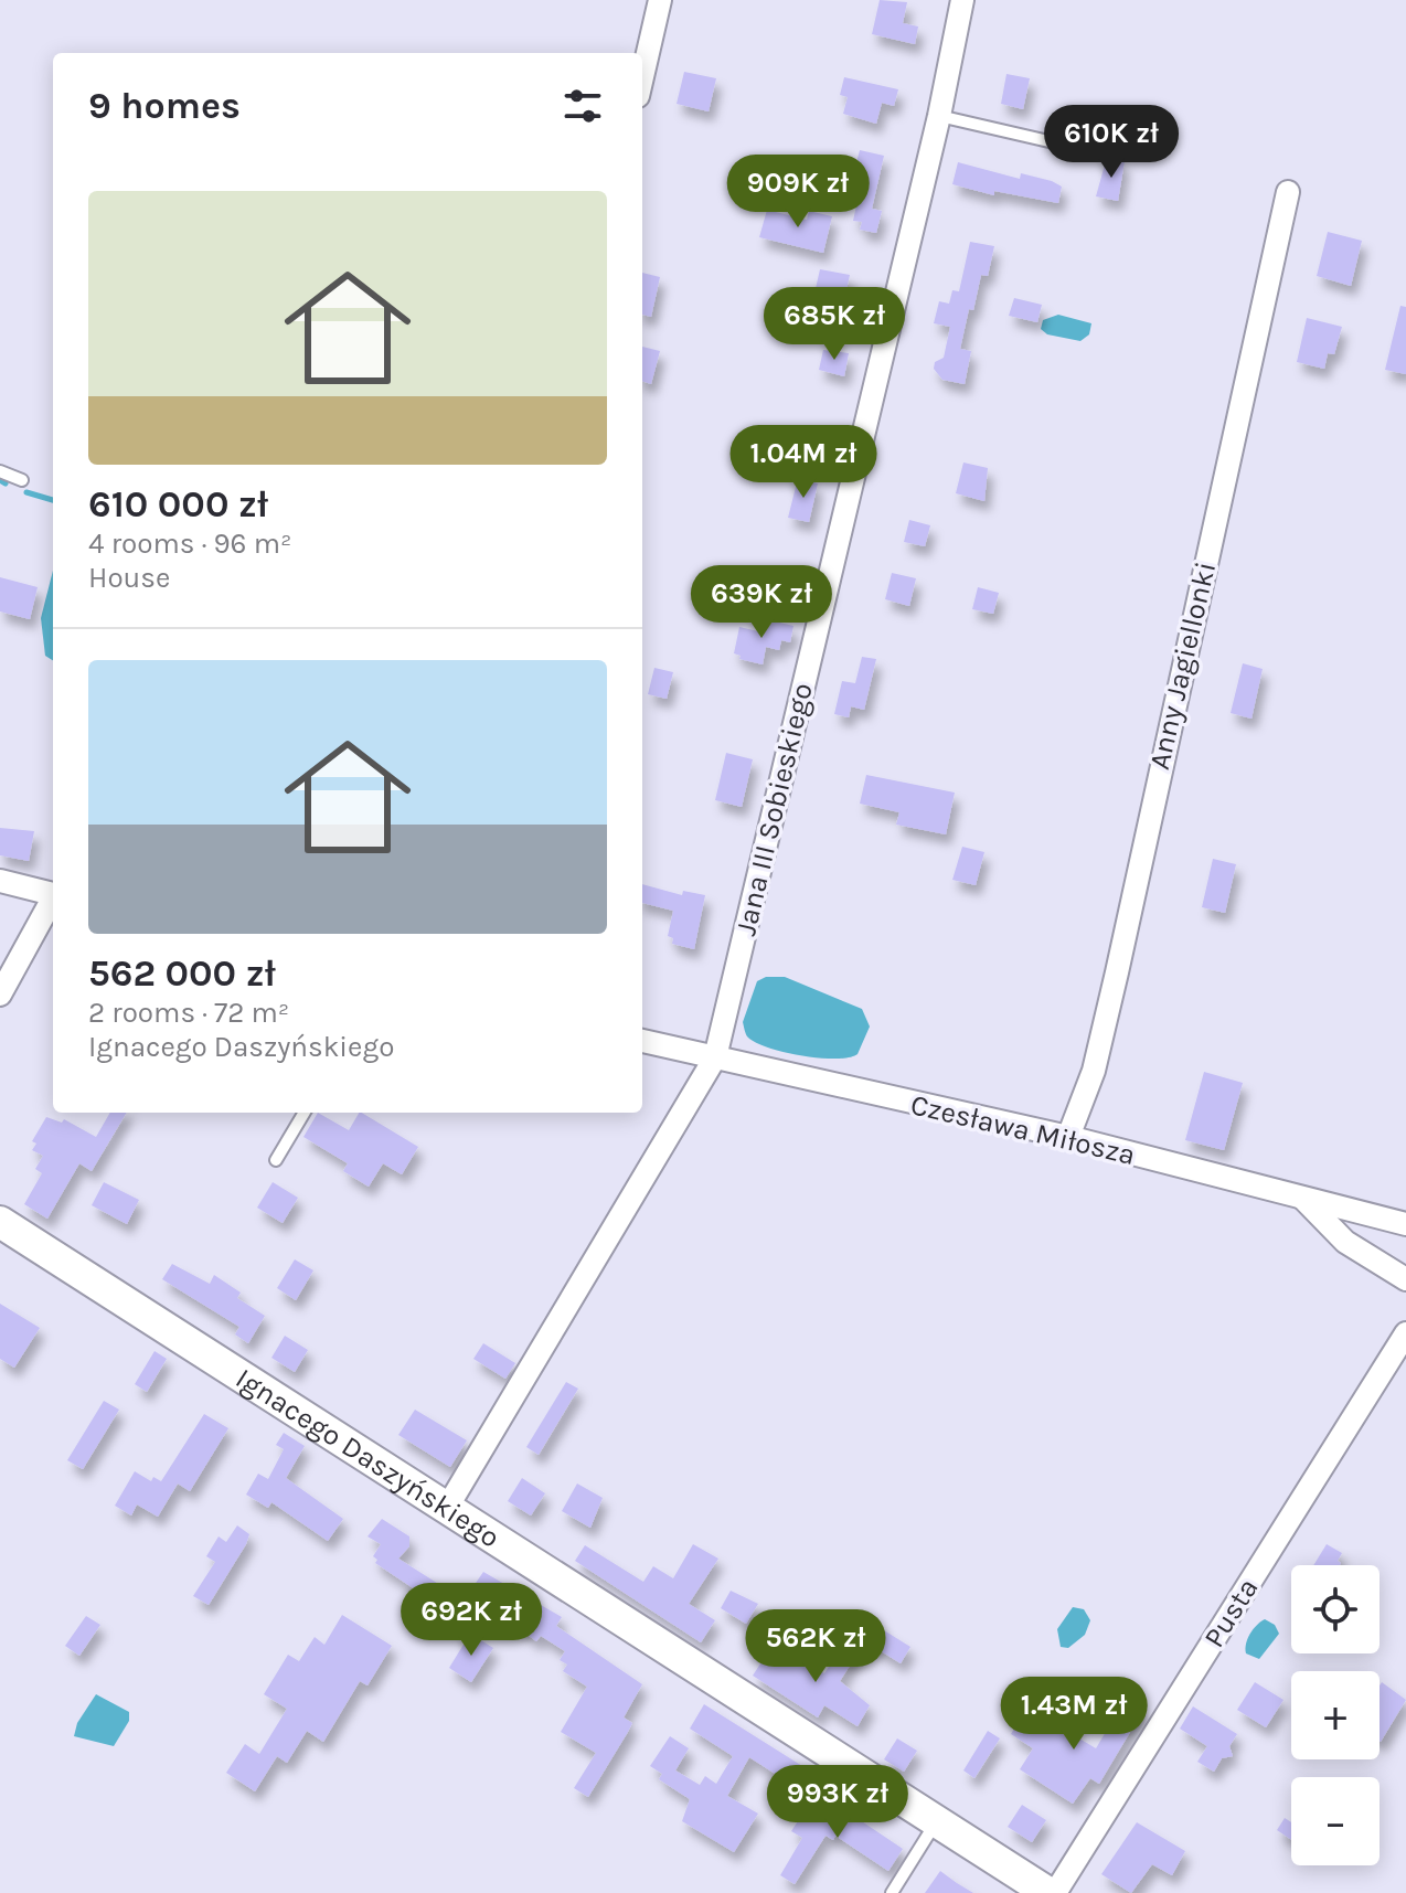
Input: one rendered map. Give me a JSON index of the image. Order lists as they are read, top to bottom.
{
  "streets": {
    "street": [
      "Anny Jagiellonki",
      "Jana III Sobieskiego",
      "Czesława Miłosza",
      "Ignacego Daszyńskiego",
      "Pusta"
    ]
  },
  "crossings": [
    ["Anny Jagiellonki", "Czesława Miłosza"],
    ["Jana III Sobieskiego", "Czesława Miłosza"],
    ["Jana III Sobieskiego", "Ignacego Daszyńskiego"],
    ["Ignacego Daszyńskiego", "Pusta"]
  ],
  "page": {
    "heading": "9 homes",
    "price": [
      "610K zł",
      "909K zł",
      "685K zł",
      "1.04M zł",
      "639K zł",
      "692K zł",
      "562K zł",
      "1.43M zł",
      "993K zł"
    ],
    "list": [
      {
        "name": "610 000 zł",
        "note": "4 rooms · 96 m² · House"
      },
      {
        "name": "562 000 zł",
        "note": "2 rooms · 72 m² · Ignacego Daszyńskiego"
      }
    ],
    "map_buttons": ["+", "−"]
  }
}
